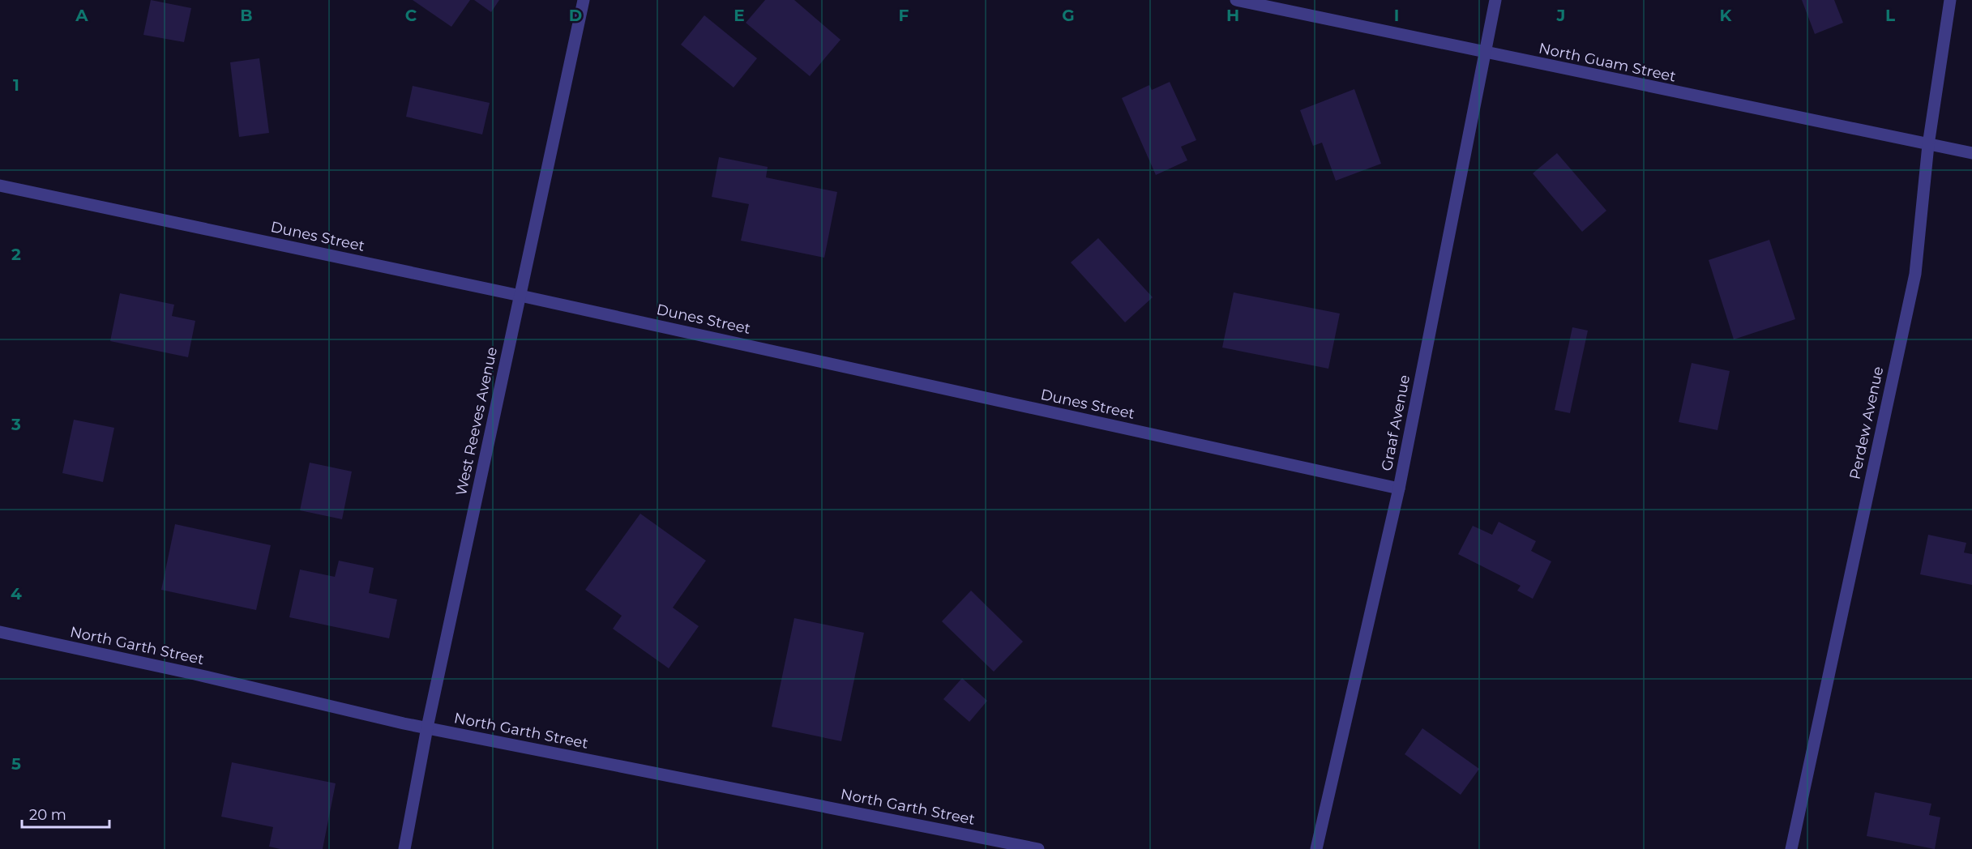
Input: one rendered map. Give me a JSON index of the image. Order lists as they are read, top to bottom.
{
  "streets": {
    "street": [
      "North Guam Street",
      "Dunes Street",
      "West Reeves Avenue",
      "Graaf Avenue",
      "Perdew Avenue",
      "North Garth Street"
    ]
  },
  "crossings": [
    ["North Guam Street", "Graaf Avenue"],
    ["North Guam Street", "Perdew Avenue"],
    ["Dunes Street", "West Reeves Avenue"],
    ["Dunes Street", "Graaf Avenue"],
    ["West Reeves Avenue", "North Garth Street"]
  ],
  "scale_bar": "20 m",
  "grid": {
    "columns": [
      "A",
      "B",
      "C",
      "D",
      "E",
      "F",
      "G",
      "H",
      "I",
      "J",
      "K",
      "L"
    ],
    "rows": [
      "1",
      "2",
      "3",
      "4",
      "5"
    ]
  }
}
